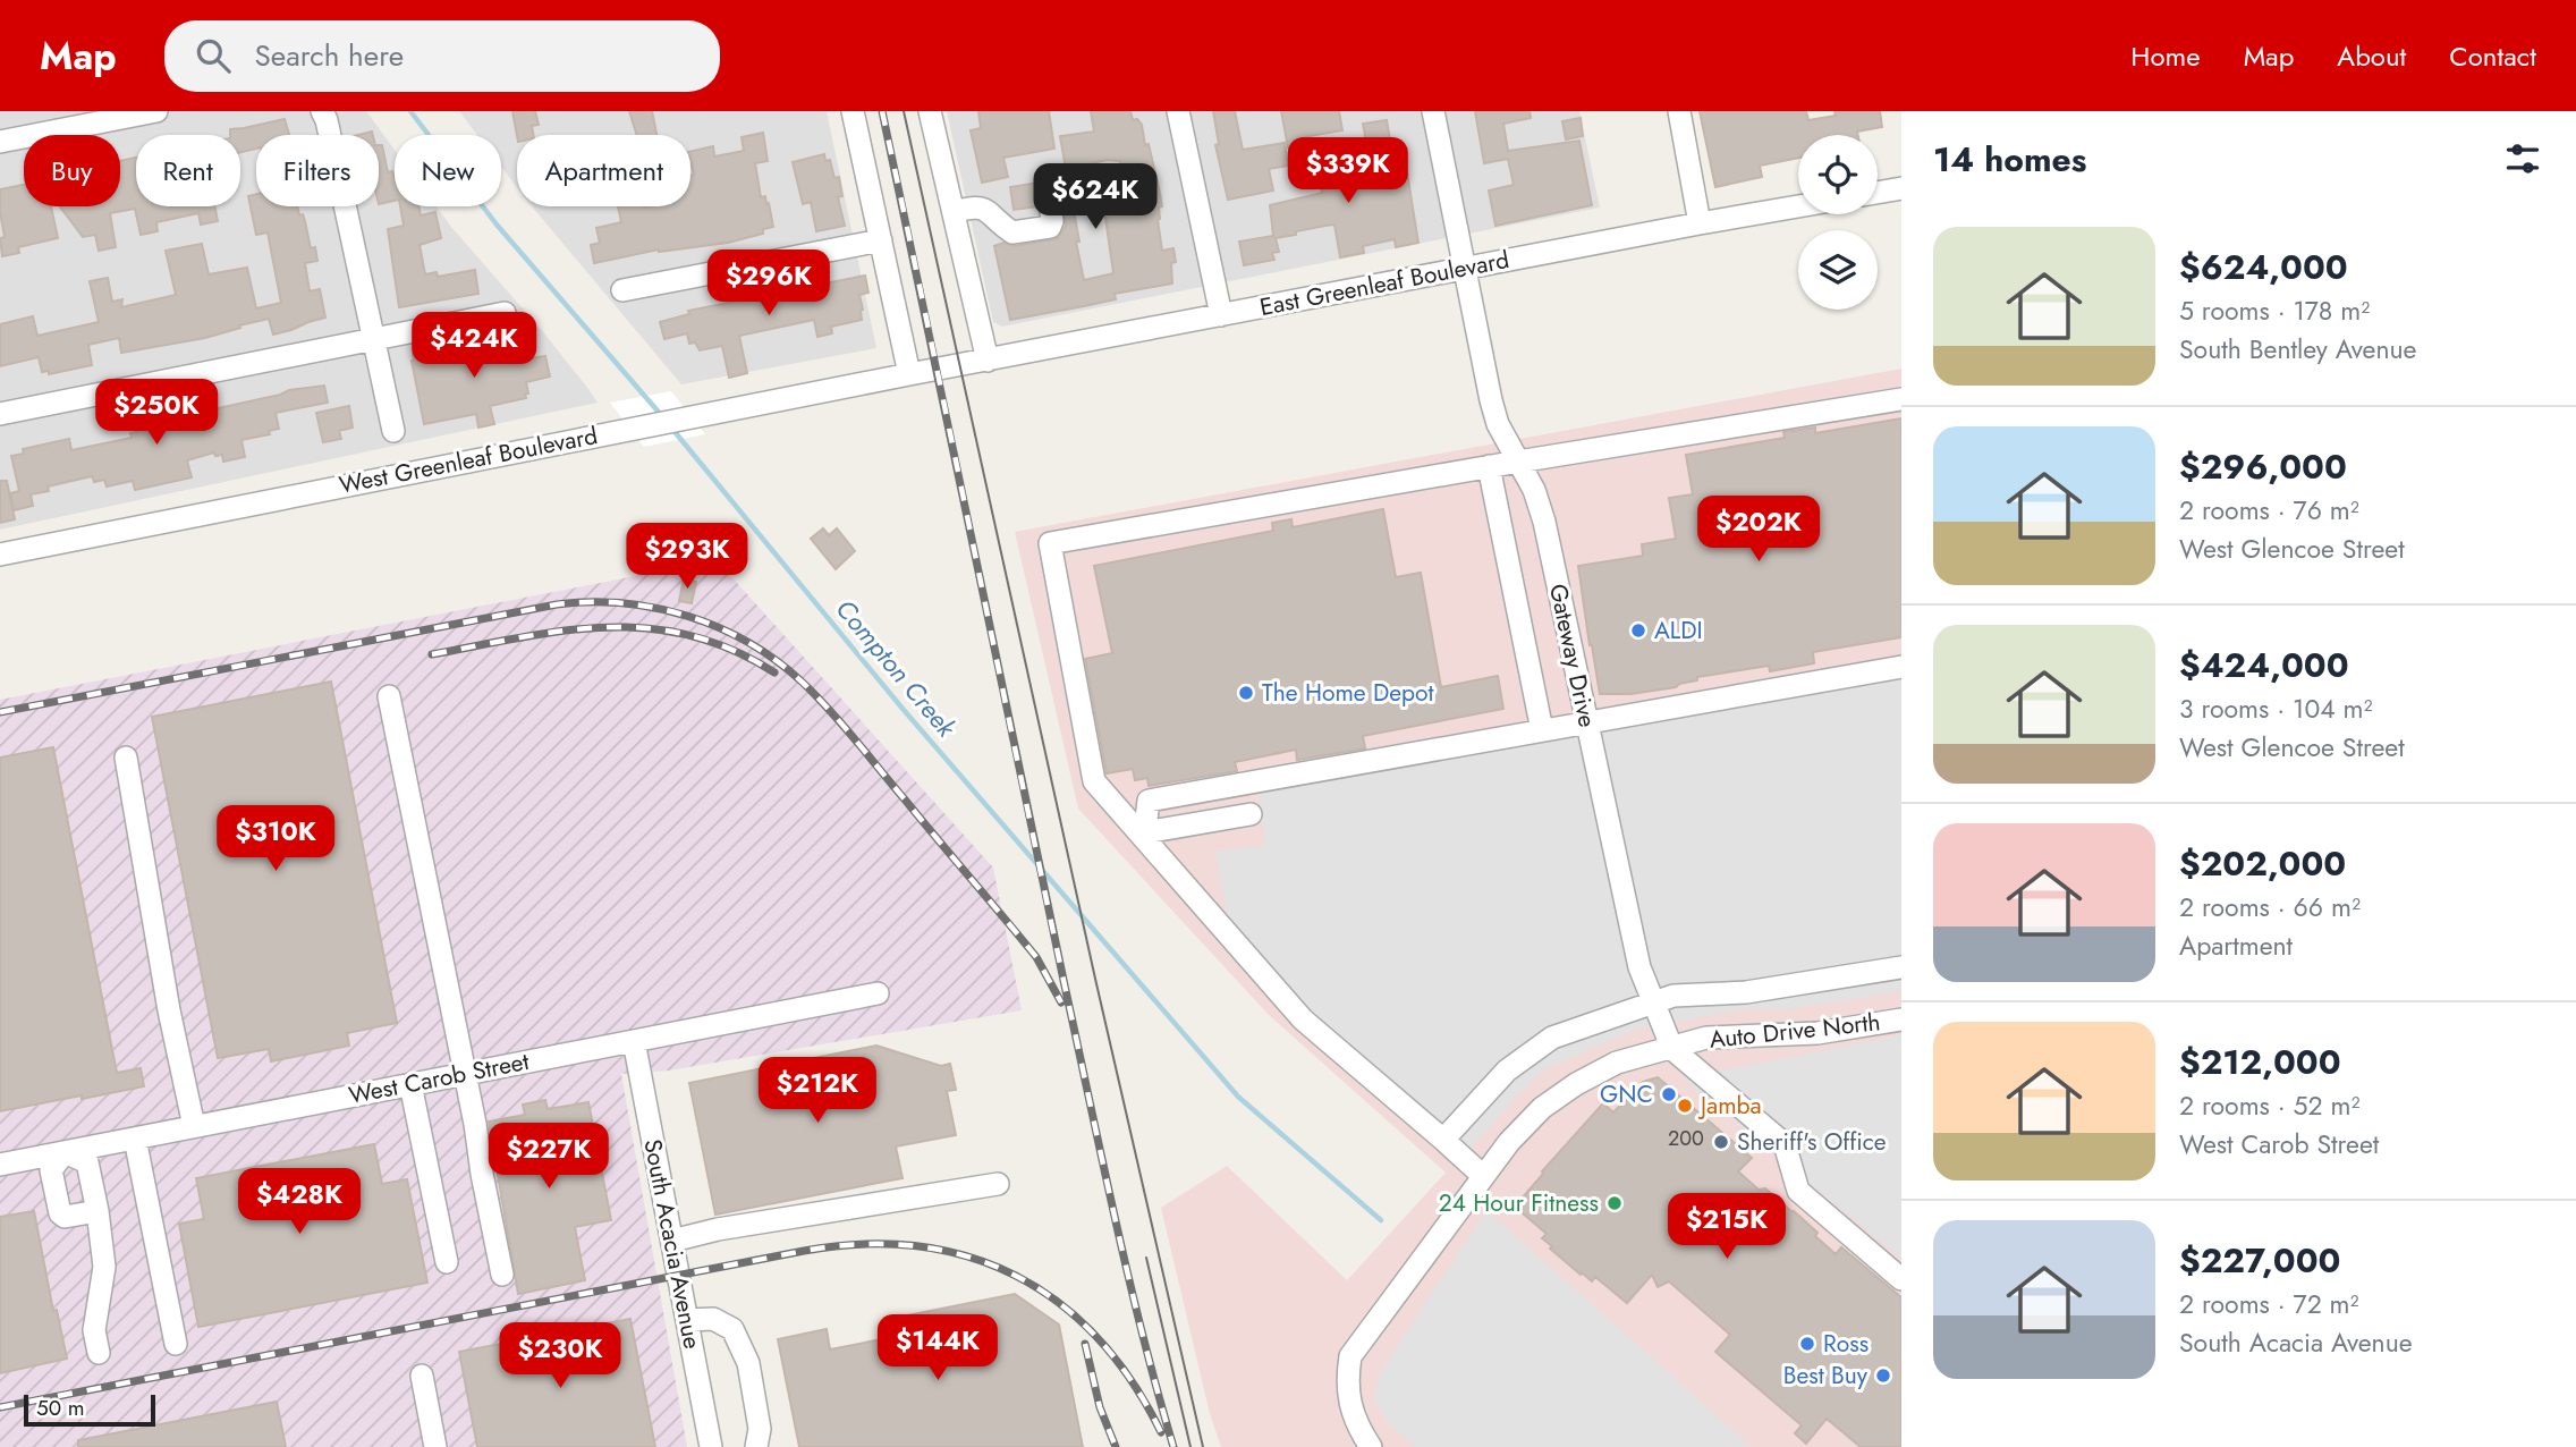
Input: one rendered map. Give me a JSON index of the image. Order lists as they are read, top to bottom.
{
  "streets": {
    "street": [
      "East Greenleaf Boulevard",
      "West Greenleaf Boulevard",
      "Gateway Drive",
      "Auto Drive North",
      "West Carob Street",
      "South Acacia Avenue"
    ]
  },
  "crossings": [
    ["East Greenleaf Boulevard", "West Greenleaf Boulevard"],
    ["East Greenleaf Boulevard", "Gateway Drive"],
    ["Gateway Drive", "Auto Drive North"],
    ["West Carob Street", "South Acacia Avenue"]
  ],
  "water": ["Compton Creek"],
  "places": [
    "ALDI",
    "The Home Depot",
    "GNC",
    "Jamba",
    "Sheriff's Office",
    "24 Hour Fitness",
    "Ross",
    "Best Buy"
  ],
  "house_numbers": ["200"],
  "scale_bar": "50 m",
  "page": {
    "header": "Map",
    "search": "Search here",
    "nav": [
      "Home",
      "Map",
      "About",
      "Contact"
    ],
    "heading": "14 homes",
    "chip": [
      "Buy",
      "Rent",
      "Filters",
      "New",
      "Apartment"
    ],
    "price": [
      "$339K",
      "$624K",
      "$296K",
      "$424K",
      "$250K",
      "$202K",
      "$293K",
      "$310K",
      "$212K",
      "$227K",
      "$428K",
      "$215K",
      "$144K",
      "$230K"
    ],
    "list": [
      {
        "name": "$624,000",
        "note": "5 rooms · 178 m² · South Bentley Avenue"
      },
      {
        "name": "$296,000",
        "note": "2 rooms · 76 m² · West Glencoe Street"
      },
      {
        "name": "$424,000",
        "note": "3 rooms · 104 m² · West Glencoe Street"
      },
      {
        "name": "$202,000",
        "note": "2 rooms · 66 m² · Apartment"
      },
      {
        "name": "$212,000",
        "note": "2 rooms · 52 m² · West Carob Street"
      },
      {
        "name": "$227,000",
        "note": "2 rooms · 72 m² · South Acacia Avenue"
      }
    ],
    "scale": "50 m"
  }
}
